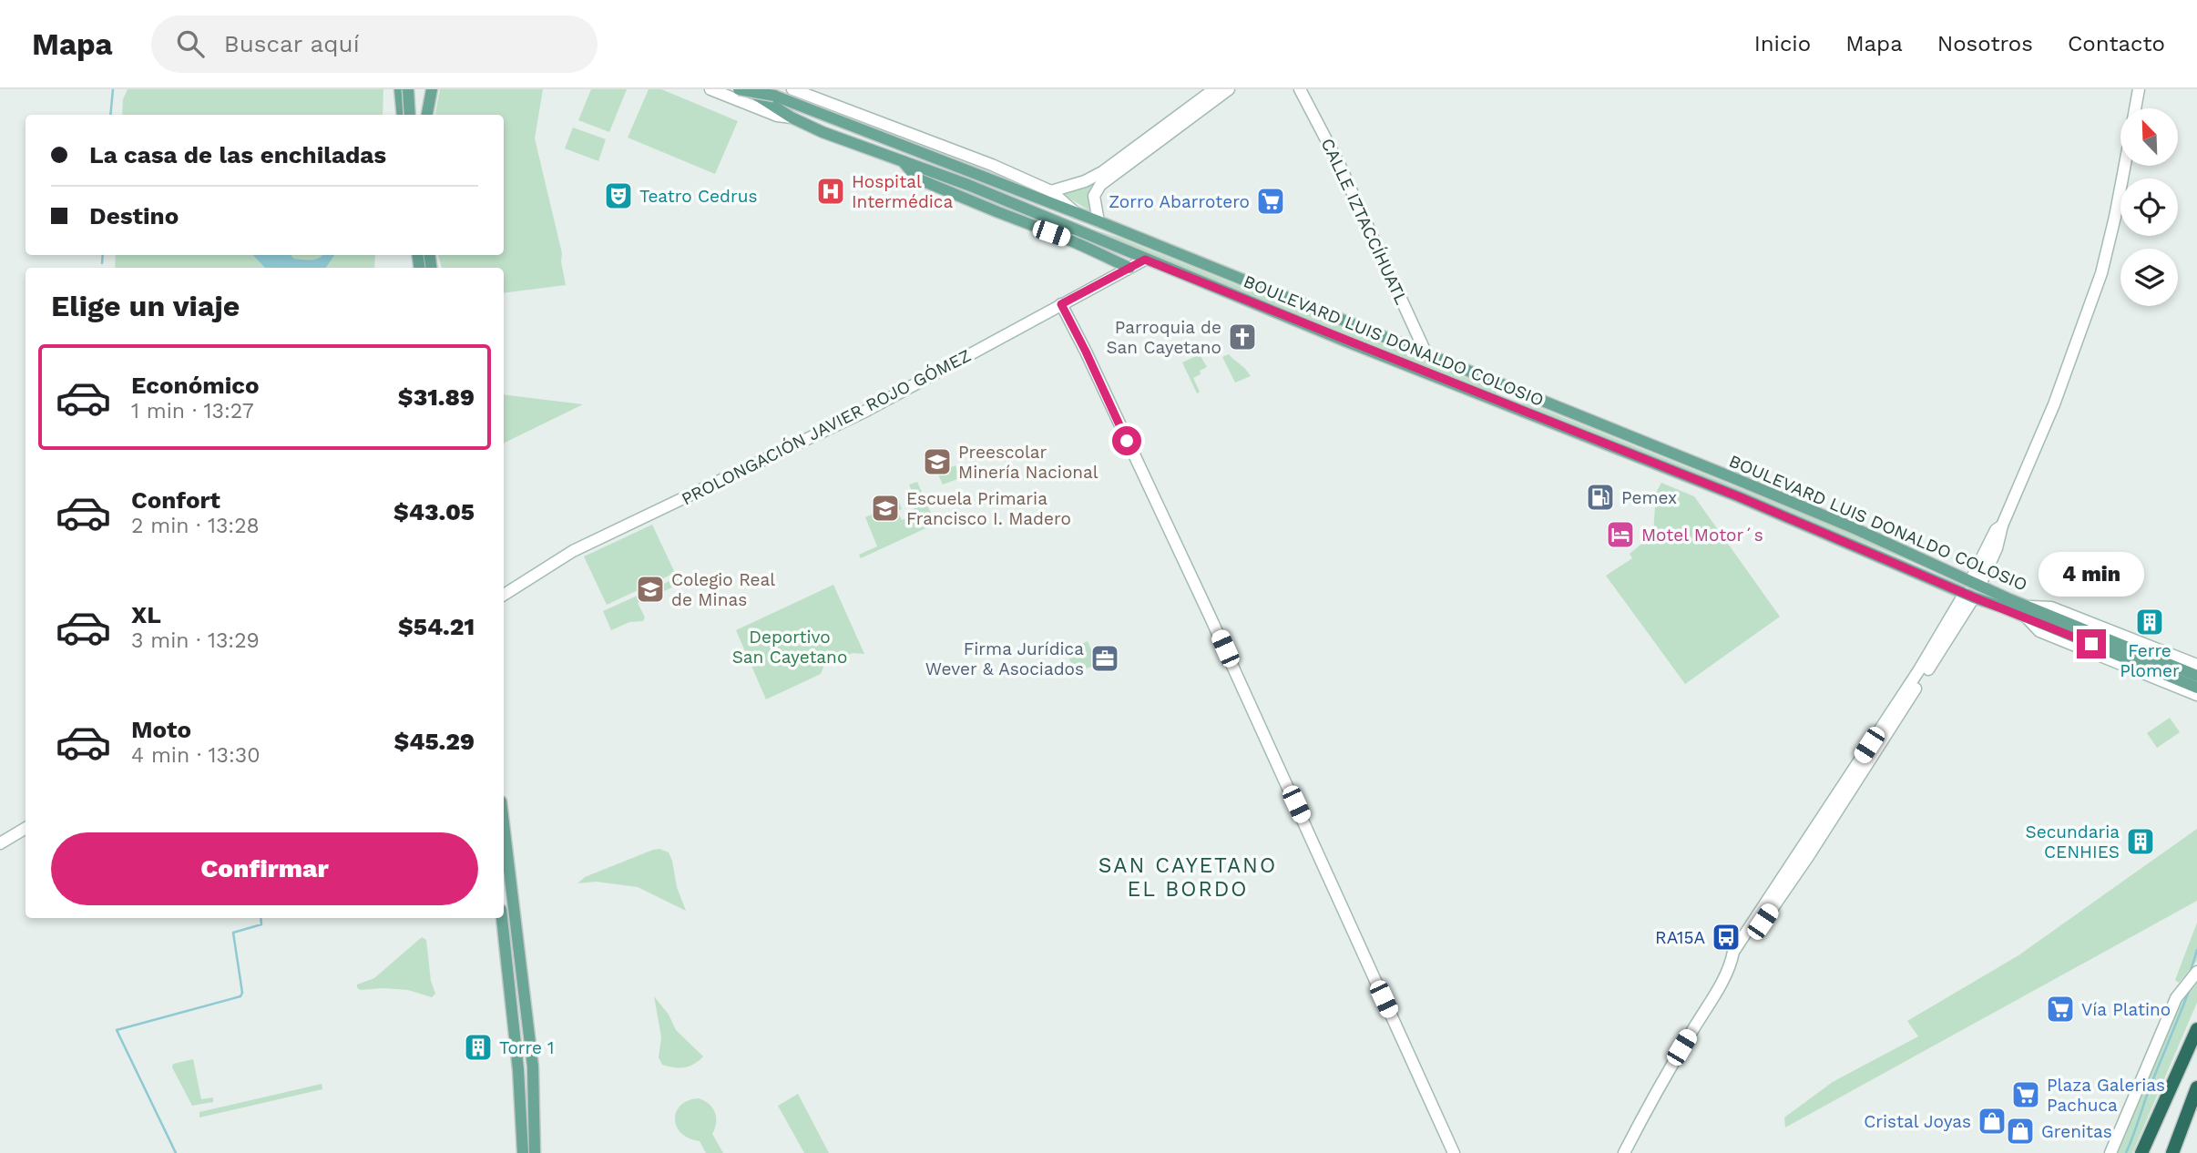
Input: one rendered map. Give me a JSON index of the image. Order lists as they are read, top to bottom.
{
  "streets": {
    "main road": ["BOULEVARD LUIS DONALDO COLOSIO"],
    "street": ["CALLE IZTACCÍHUATL", "PROLONGACIÓN JAVIER ROJO GÓMEZ"]
  },
  "crossings": [
    ["CALLE IZTACCÍHUATL", "BOULEVARD LUIS DONALDO COLOSIO"],
    ["BOULEVARD LUIS DONALDO COLOSIO", "PROLONGACIÓN JAVIER ROJO GÓMEZ"]
  ],
  "districts": ["SAN CAYETANO EL BORDO"],
  "parks": ["Deportivo San Cayetano"],
  "places": {
    "hospital": ["Hospital Intermédica"],
    "theatre": ["Teatro Cedrus"],
    "supermarket": ["Zorro Abarrotero", "Vía Platino", "Plaza Galerias Pachuca"],
    "church": ["Parroquia de San Cayetano"],
    "school or university": ["Preescolar Minería Nacional", "Escuela Primaria Francisco I. Madero", "Colegio Real de Minas"],
    "fuel station": ["Pemex"],
    "hotel": ["Motel Motor´s"],
    "building": ["Ferre Plomer", "Secundaria CENHIES", "Torre 1"],
    "office": ["Firma Jurídica Wever & Asociados"],
    "bus stop": ["RA15A"],
    "shop": ["Cristal Joyas", "Grenitas"]
  },
  "north": "top left",
  "page": {
    "header": "Mapa",
    "search": "Buscar aquí",
    "nav": [
      "Inicio",
      "Mapa",
      "Nosotros",
      "Contacto"
    ],
    "banner": ["La casa de las enchiladas", "Destino"],
    "heading": "Elige un viaje",
    "list": [
      {
        "name": "Económico",
        "note": "1 min · 13:27",
        "value": "$31.89"
      },
      {
        "name": "Confort",
        "note": "2 min · 13:28",
        "value": "$43.05"
      },
      {
        "name": "XL",
        "note": "3 min · 13:29",
        "value": "$54.21"
      },
      {
        "name": "Moto",
        "note": "4 min · 13:30",
        "value": "$45.29"
      }
    ],
    "bubble": "4 min",
    "buttons": "Confirmar"
  }
}
